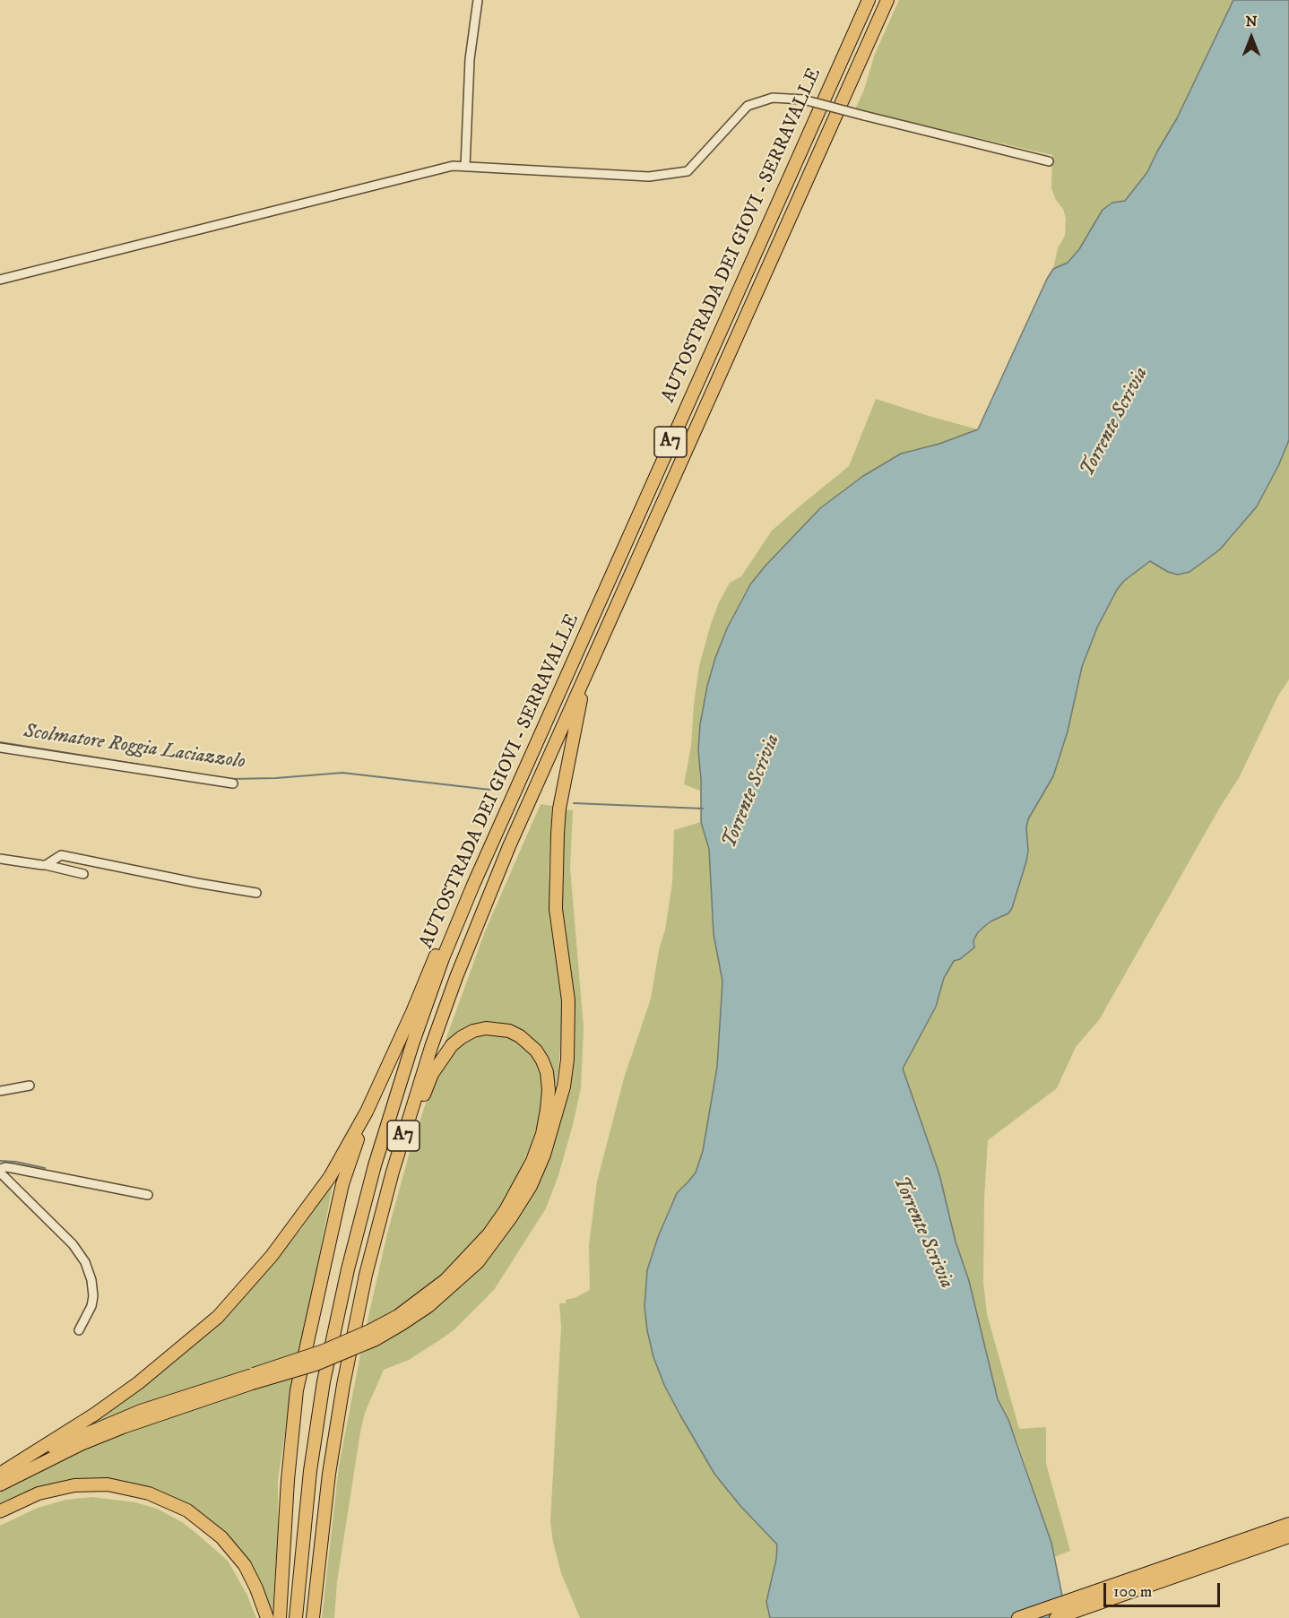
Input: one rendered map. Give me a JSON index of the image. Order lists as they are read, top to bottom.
{
  "streets": {
    "highway": ["AUTOSTRADA DEI GIOVI - SERRAVALLE", "A7"]
  },
  "water": ["Torrente Scrivia", "Scolmatore Roggia Laciazzolo"],
  "scale_bar": "100 m",
  "north": "top"
}
